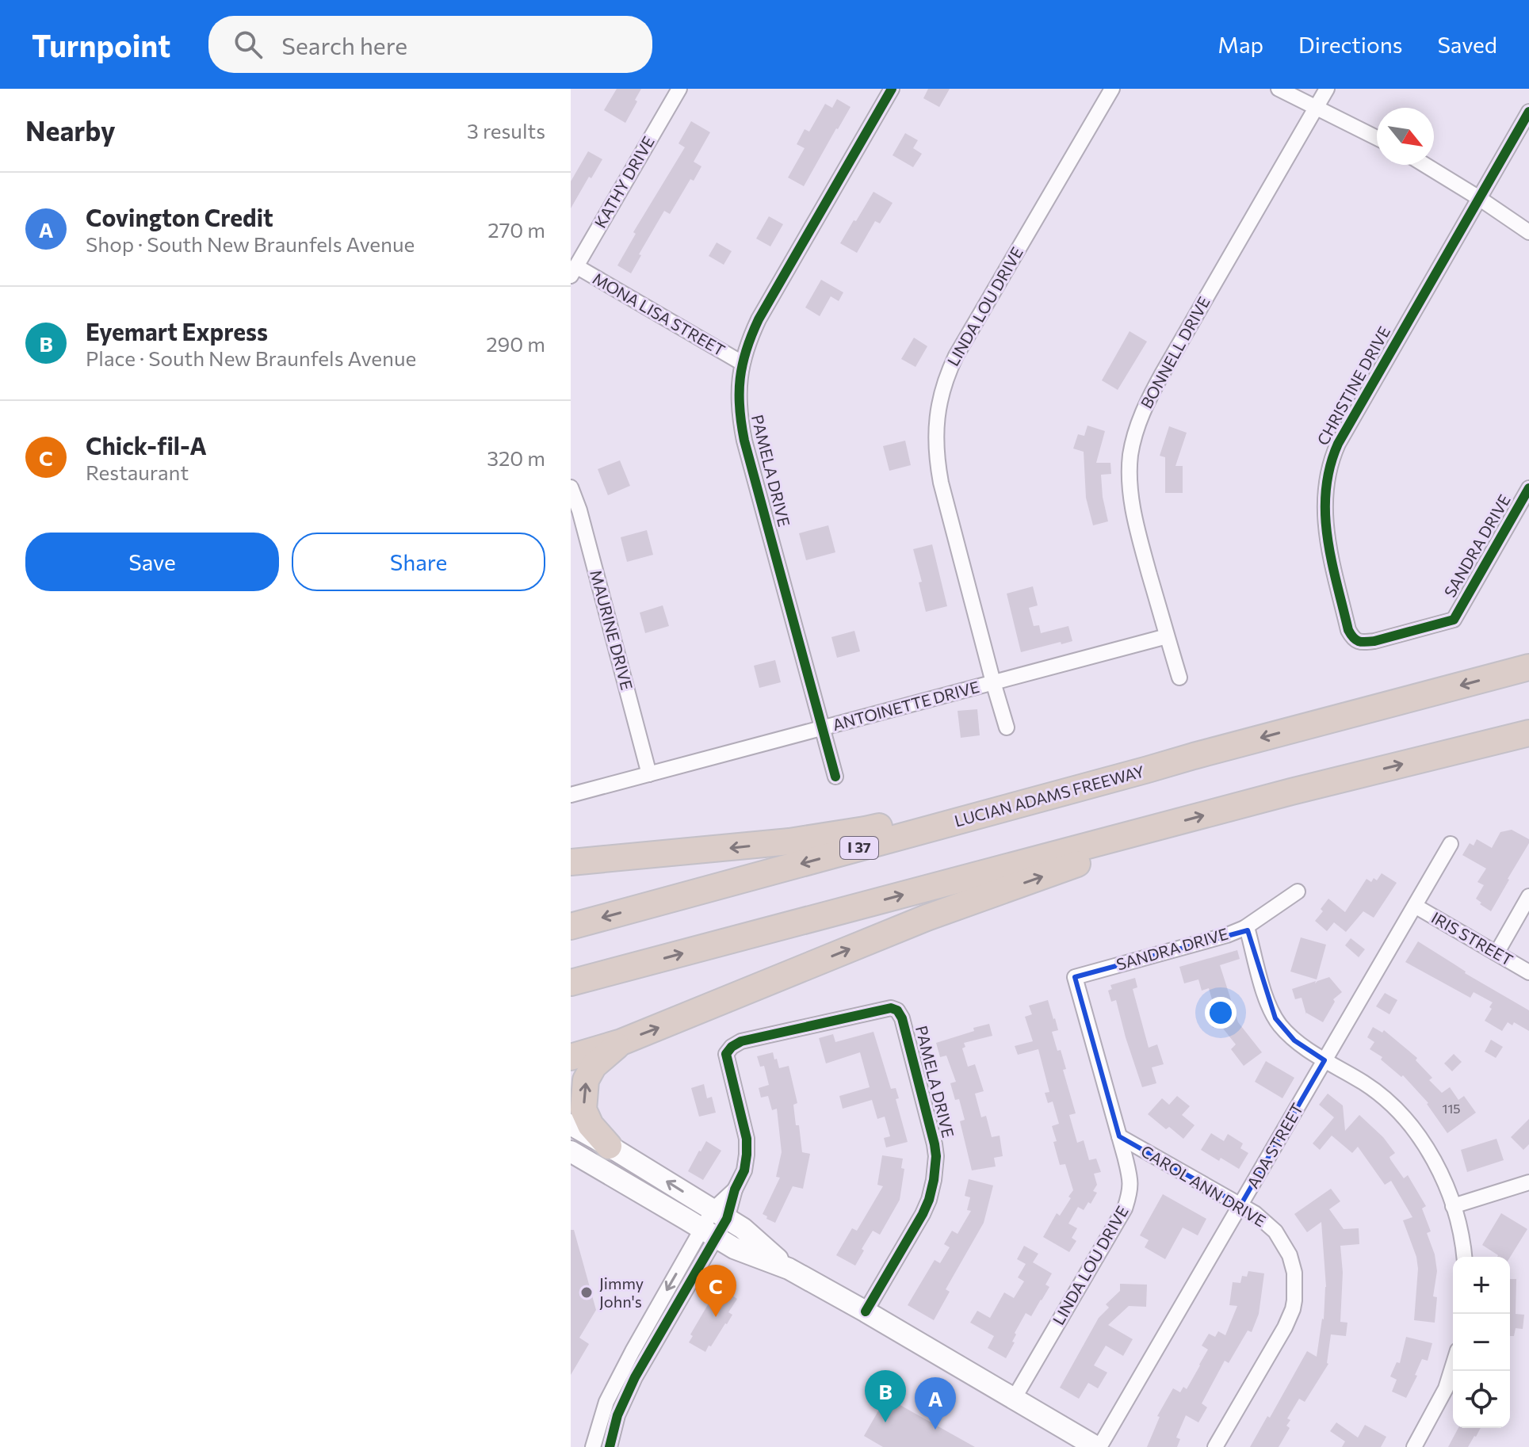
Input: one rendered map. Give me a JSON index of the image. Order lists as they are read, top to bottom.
{
  "streets": {
    "highway": ["LUCIAN ADAMS FREEWAY", "I 37"],
    "street": [
      "KATHY DRIVE",
      "LINDA LOU DRIVE",
      "MONA LISA STREET",
      "BONNELL DRIVE",
      "CHRISTINE DRIVE",
      "PAMELA DRIVE",
      "SANDRA DRIVE",
      "MAURINE DRIVE",
      "ANTOINETTE DRIVE",
      "IRIS STREET",
      "ADA STREET",
      "CAROL ANN DRIVE"
    ]
  },
  "crossings": [
    ["KATHY DRIVE", "MONA LISA STREET"],
    ["LINDA LOU DRIVE", "SANDRA DRIVE"],
    ["LINDA LOU DRIVE", "ANTOINETTE DRIVE"],
    ["LINDA LOU DRIVE", "CAROL ANN DRIVE"],
    ["MONA LISA STREET", "PAMELA DRIVE"],
    ["BONNELL DRIVE", "ANTOINETTE DRIVE"],
    ["CHRISTINE DRIVE", "SANDRA DRIVE"],
    ["PAMELA DRIVE", "ANTOINETTE DRIVE"],
    ["MAURINE DRIVE", "ANTOINETTE DRIVE"],
    ["IRIS STREET", "ADA STREET"],
    ["ADA STREET", "CAROL ANN DRIVE"]
  ],
  "places": ["Jimmy John's"],
  "house_numbers": ["115"],
  "north": "bottom right",
  "page": {
    "header": "Turnpoint",
    "search": "Search here",
    "nav": ["Map", "Directions", "Saved"],
    "heading": ["Nearby", "3 results"],
    "list": [
      {
        "mark": "A",
        "name": "Covington Credit",
        "note": "Shop · South New Braunfels Avenue",
        "value": "270 m"
      },
      {
        "mark": "B",
        "name": "Eyemart Express",
        "note": "Place · South New Braunfels Avenue",
        "value": "290 m"
      },
      {
        "mark": "C",
        "name": "Chick-fil-A",
        "note": "Restaurant",
        "value": "320 m"
      }
    ],
    "buttons": ["Save", "Share"],
    "map_buttons": ["+", "−"],
    "pins": ["C", "B", "A"]
  }
}
